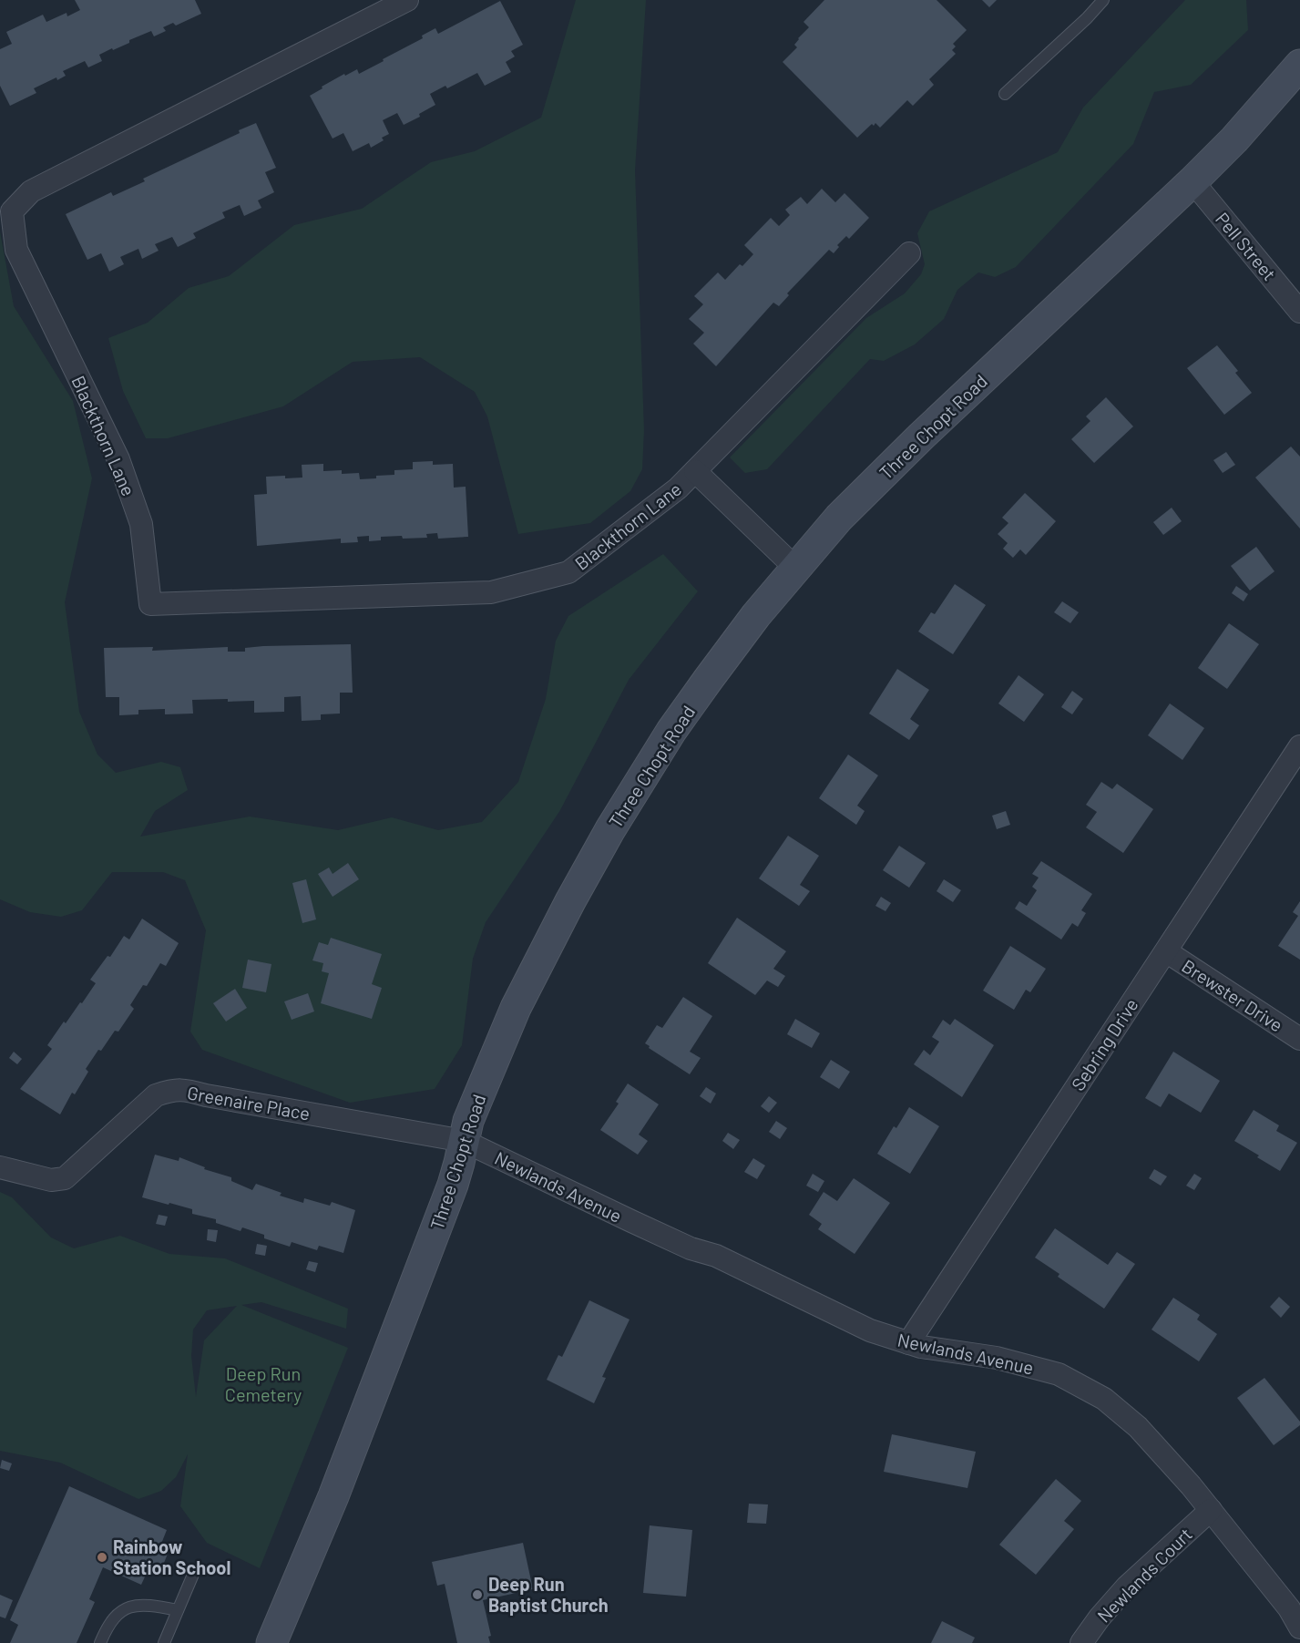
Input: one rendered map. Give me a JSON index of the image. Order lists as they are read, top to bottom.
{
  "streets": {
    "main road": ["Three Chopt Road"],
    "street": [
      "Pell Street",
      "Blackthorn Lane",
      "Brewster Drive",
      "Sebring Drive",
      "Greenaire Place",
      "Newlands Avenue",
      "Newlands Court"
    ]
  },
  "crossings": [
    ["Pell Street", "Three Chopt Road"],
    ["Three Chopt Road", "Blackthorn Lane"],
    ["Three Chopt Road", "Greenaire Place"],
    ["Three Chopt Road", "Newlands Avenue"],
    ["Brewster Drive", "Sebring Drive"],
    ["Sebring Drive", "Newlands Avenue"],
    ["Greenaire Place", "Newlands Avenue"],
    ["Newlands Avenue", "Newlands Court"]
  ],
  "parks": ["Deep Run Cemetery"],
  "places": ["Rainbow Station School", "Deep Run Baptist Church"]
}
